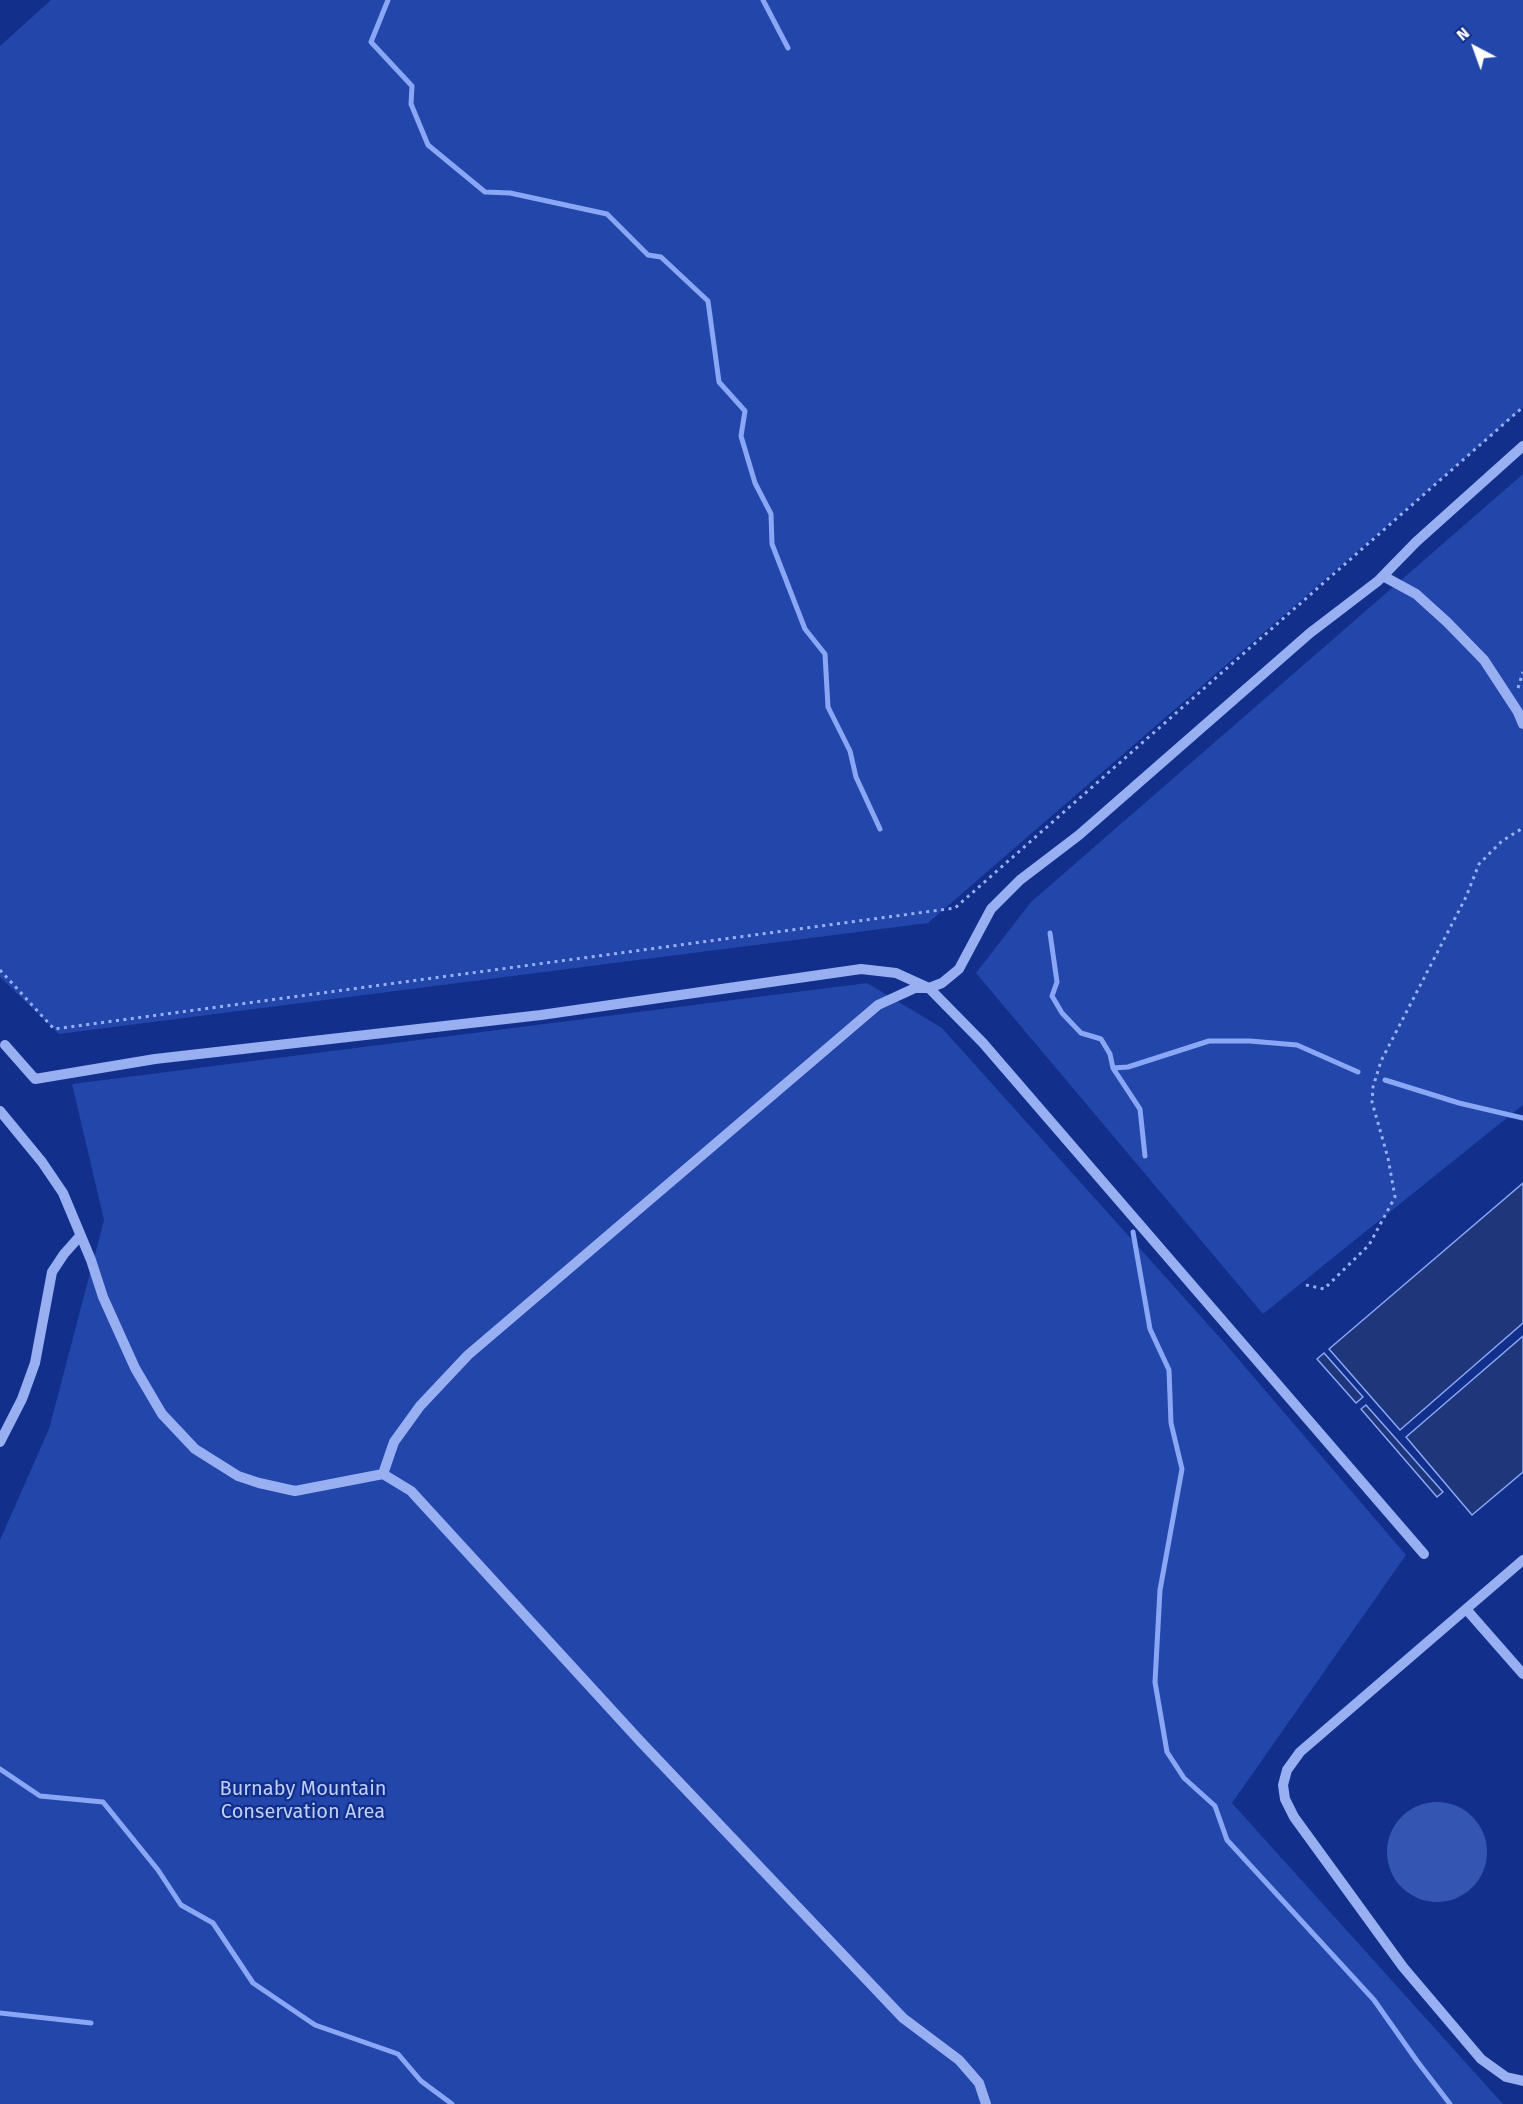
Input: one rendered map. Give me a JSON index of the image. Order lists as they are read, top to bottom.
{
  "parks": ["Burnaby Mountain Conservation Area"],
  "north": "top left"
}
